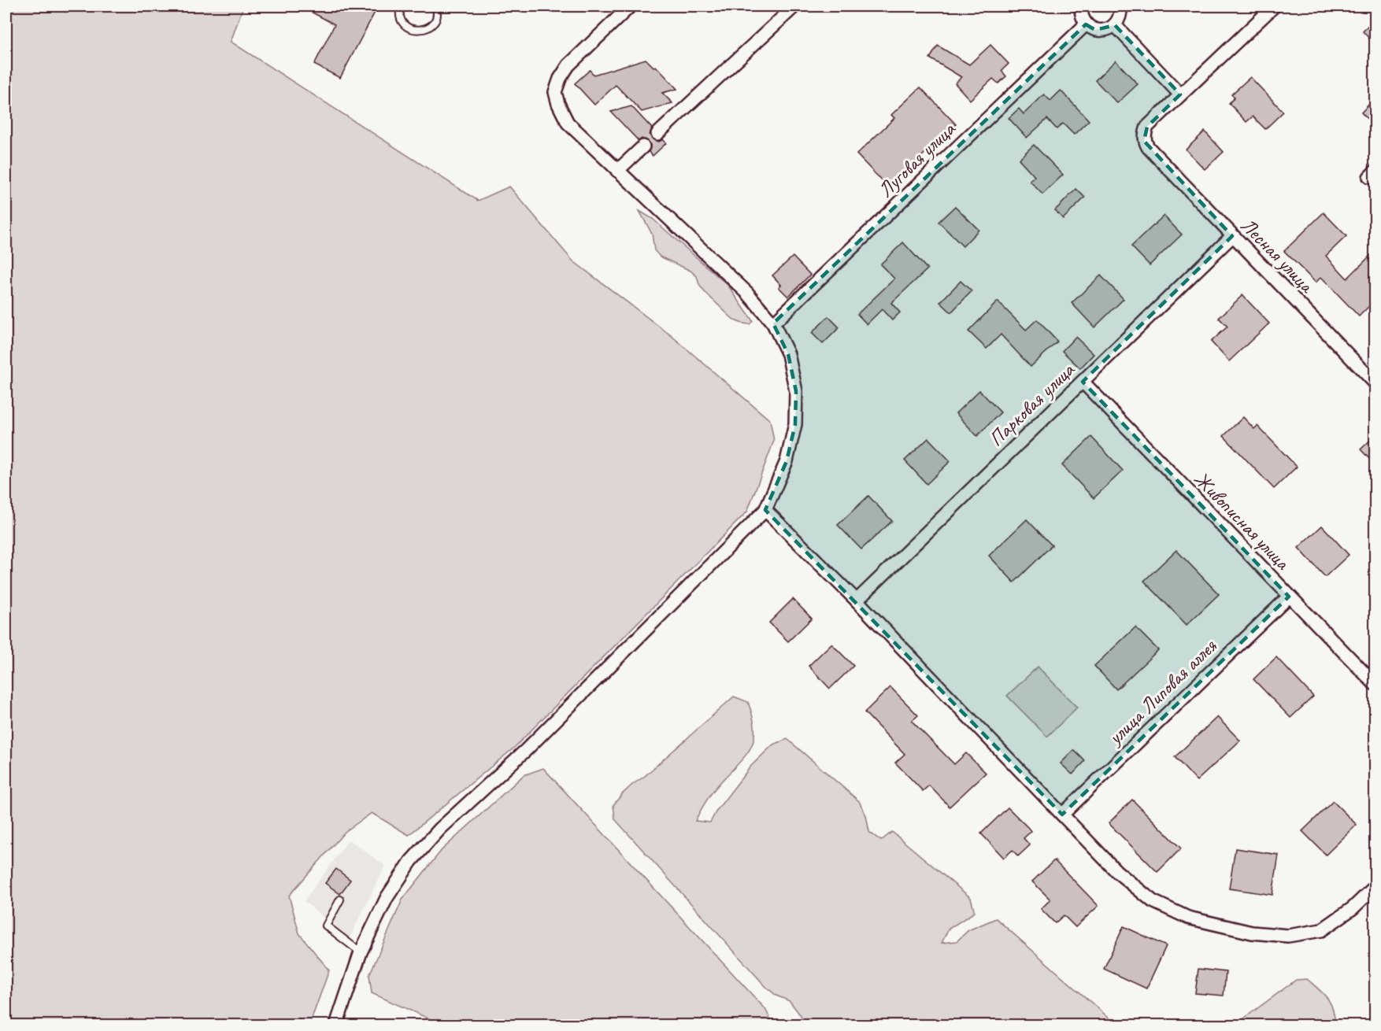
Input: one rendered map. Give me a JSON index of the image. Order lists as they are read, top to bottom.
{
  "streets": {
    "street": [
      "Луговая улица",
      "Лесная улица",
      "Парковая улица",
      "Живописная улица",
      "улица Липовая аллея"
    ]
  },
  "crossings": [
    ["Лесная улица", "Парковая улица"],
    ["Парковая улица", "Живописная улица"],
    ["Живописная улица", "улица Липовая аллея"]
  ]
}
